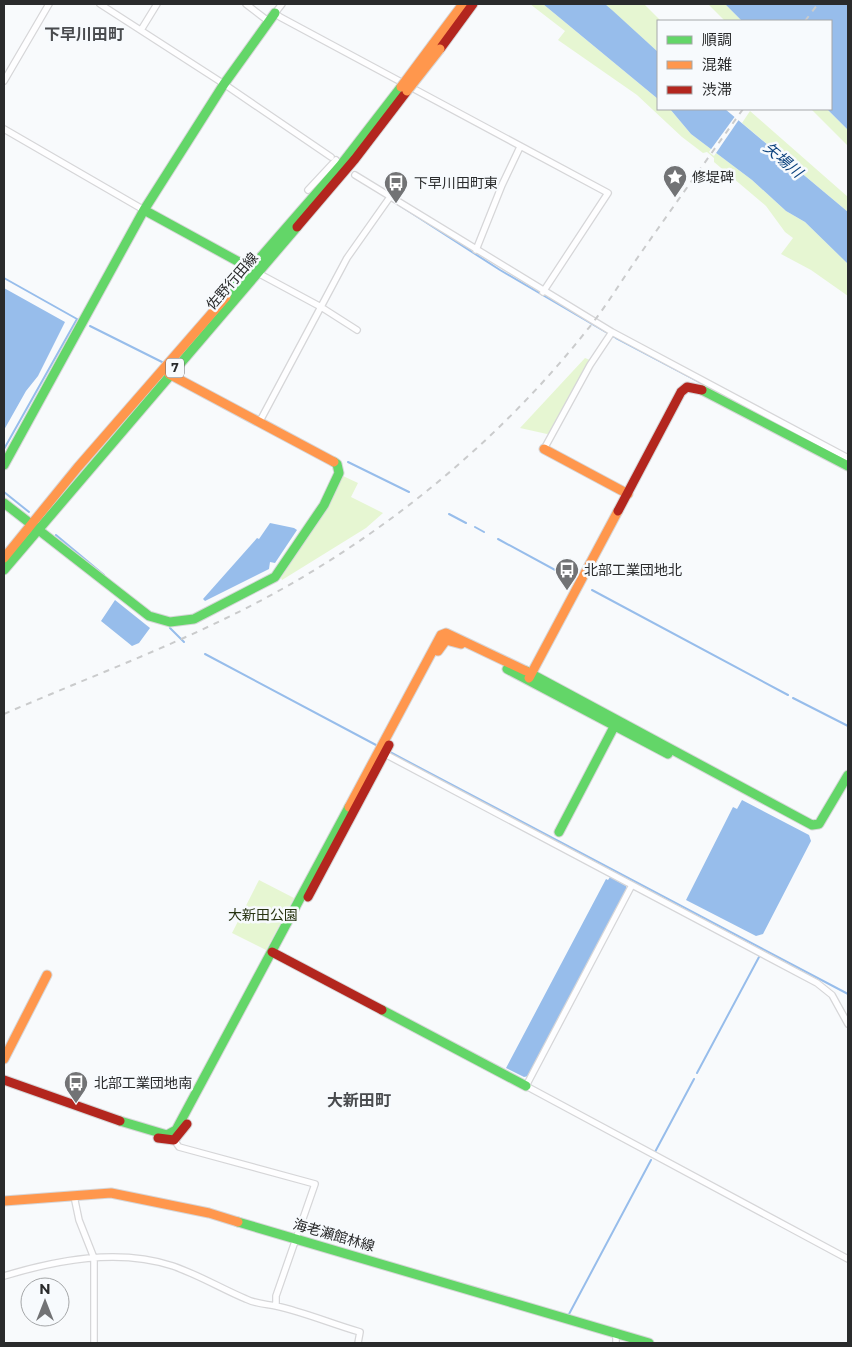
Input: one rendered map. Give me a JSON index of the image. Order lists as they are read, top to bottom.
{
  "streets": {
    "street": ["佐野行田線", "7", "海老瀬館林線"]
  },
  "districts": ["下早川田町", "大新田町"],
  "water": ["矢場川"],
  "parks": ["大新田公園"],
  "places": {
    "place": ["修堤碑"],
    "bus stop": ["下早川田町東", "北部工業団地北", "北部工業団地南"]
  },
  "legend": ["順調", "混雑", "渋滞"],
  "north": "top"
}
